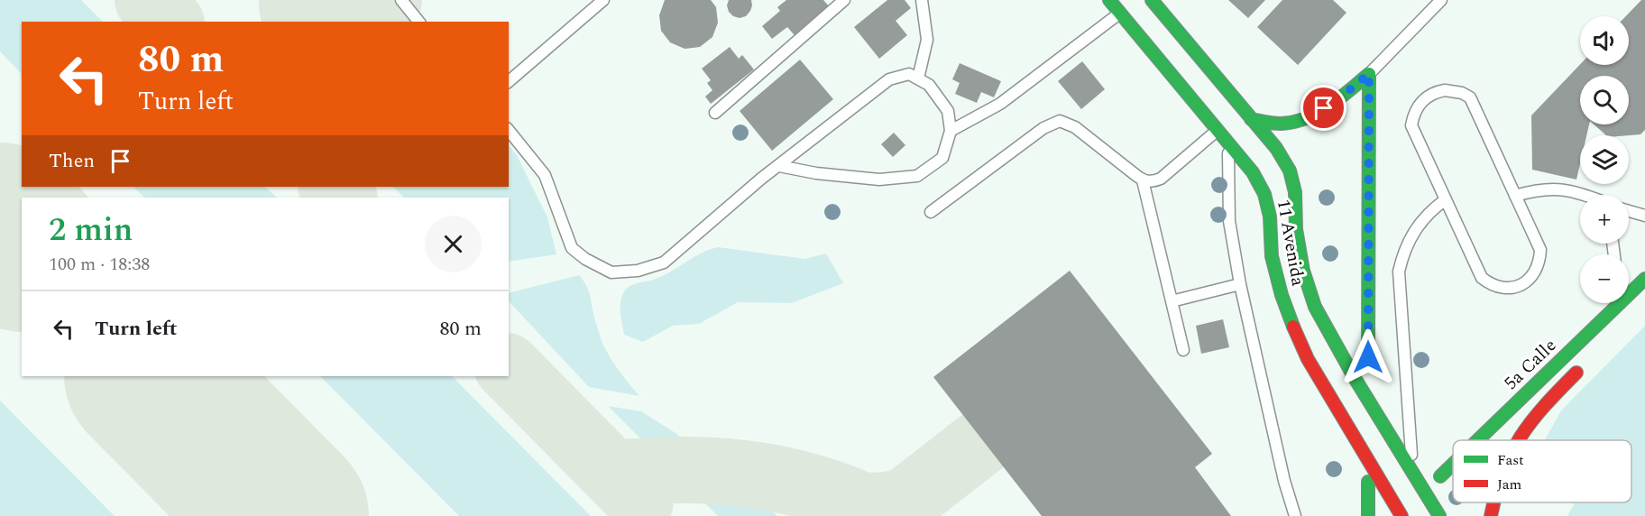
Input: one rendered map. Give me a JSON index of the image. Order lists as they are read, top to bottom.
{
  "streets": {
    "main road": ["11 Avenida", "5a Calle"]
  },
  "legend": ["Fast", "Jam"],
  "page": {
    "map_buttons": ["+", "−"],
    "turn": ["80 m", "Turn left"],
    "then": "Then",
    "heading": ["2 min", "100 m · 18:38"],
    "list": [
      {
        "name": "Turn left",
        "value": "80 m"
      }
    ]
  }
}
